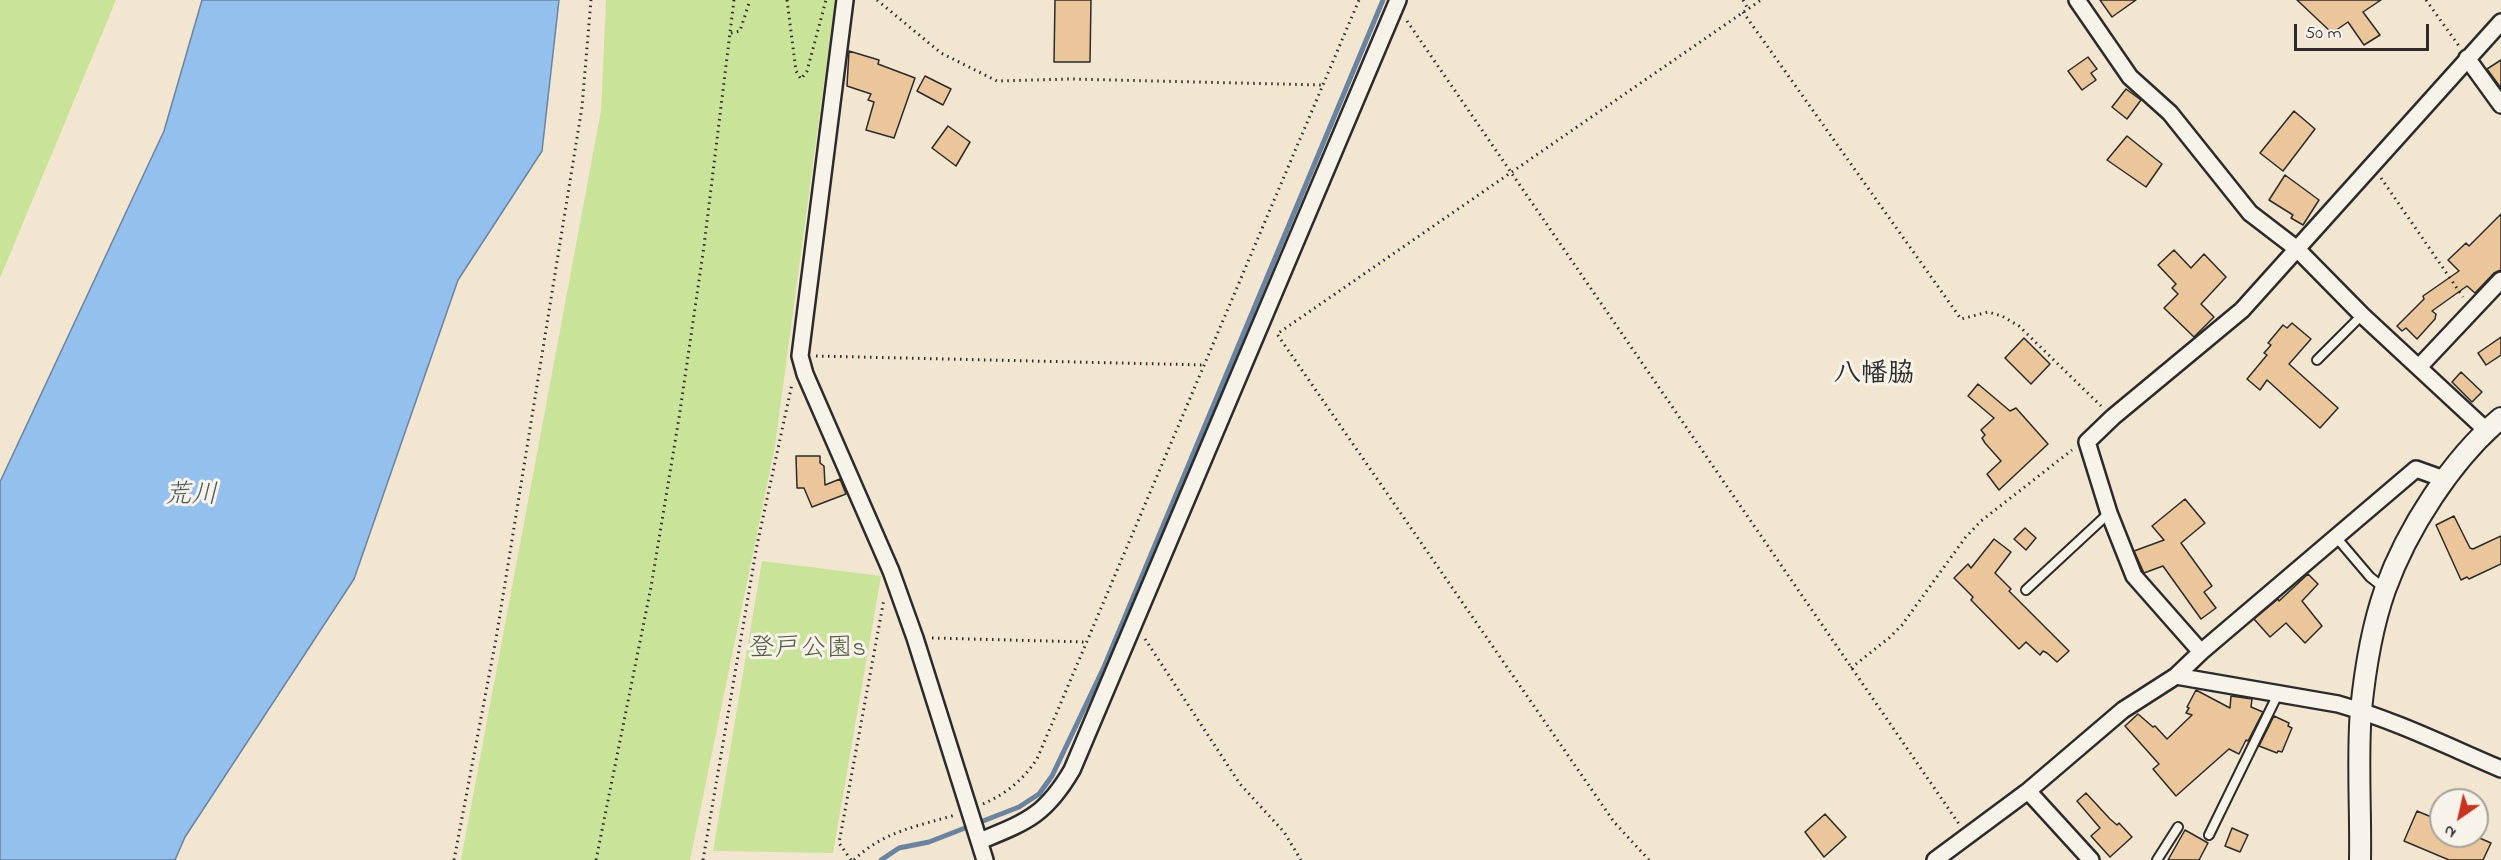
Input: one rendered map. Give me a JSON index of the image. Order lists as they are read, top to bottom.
{
  "districts": ["八幡脇"],
  "water": ["荒川"],
  "parks": ["登戸公園s"],
  "scale_bar": "50 m",
  "north": "bottom left"
}
